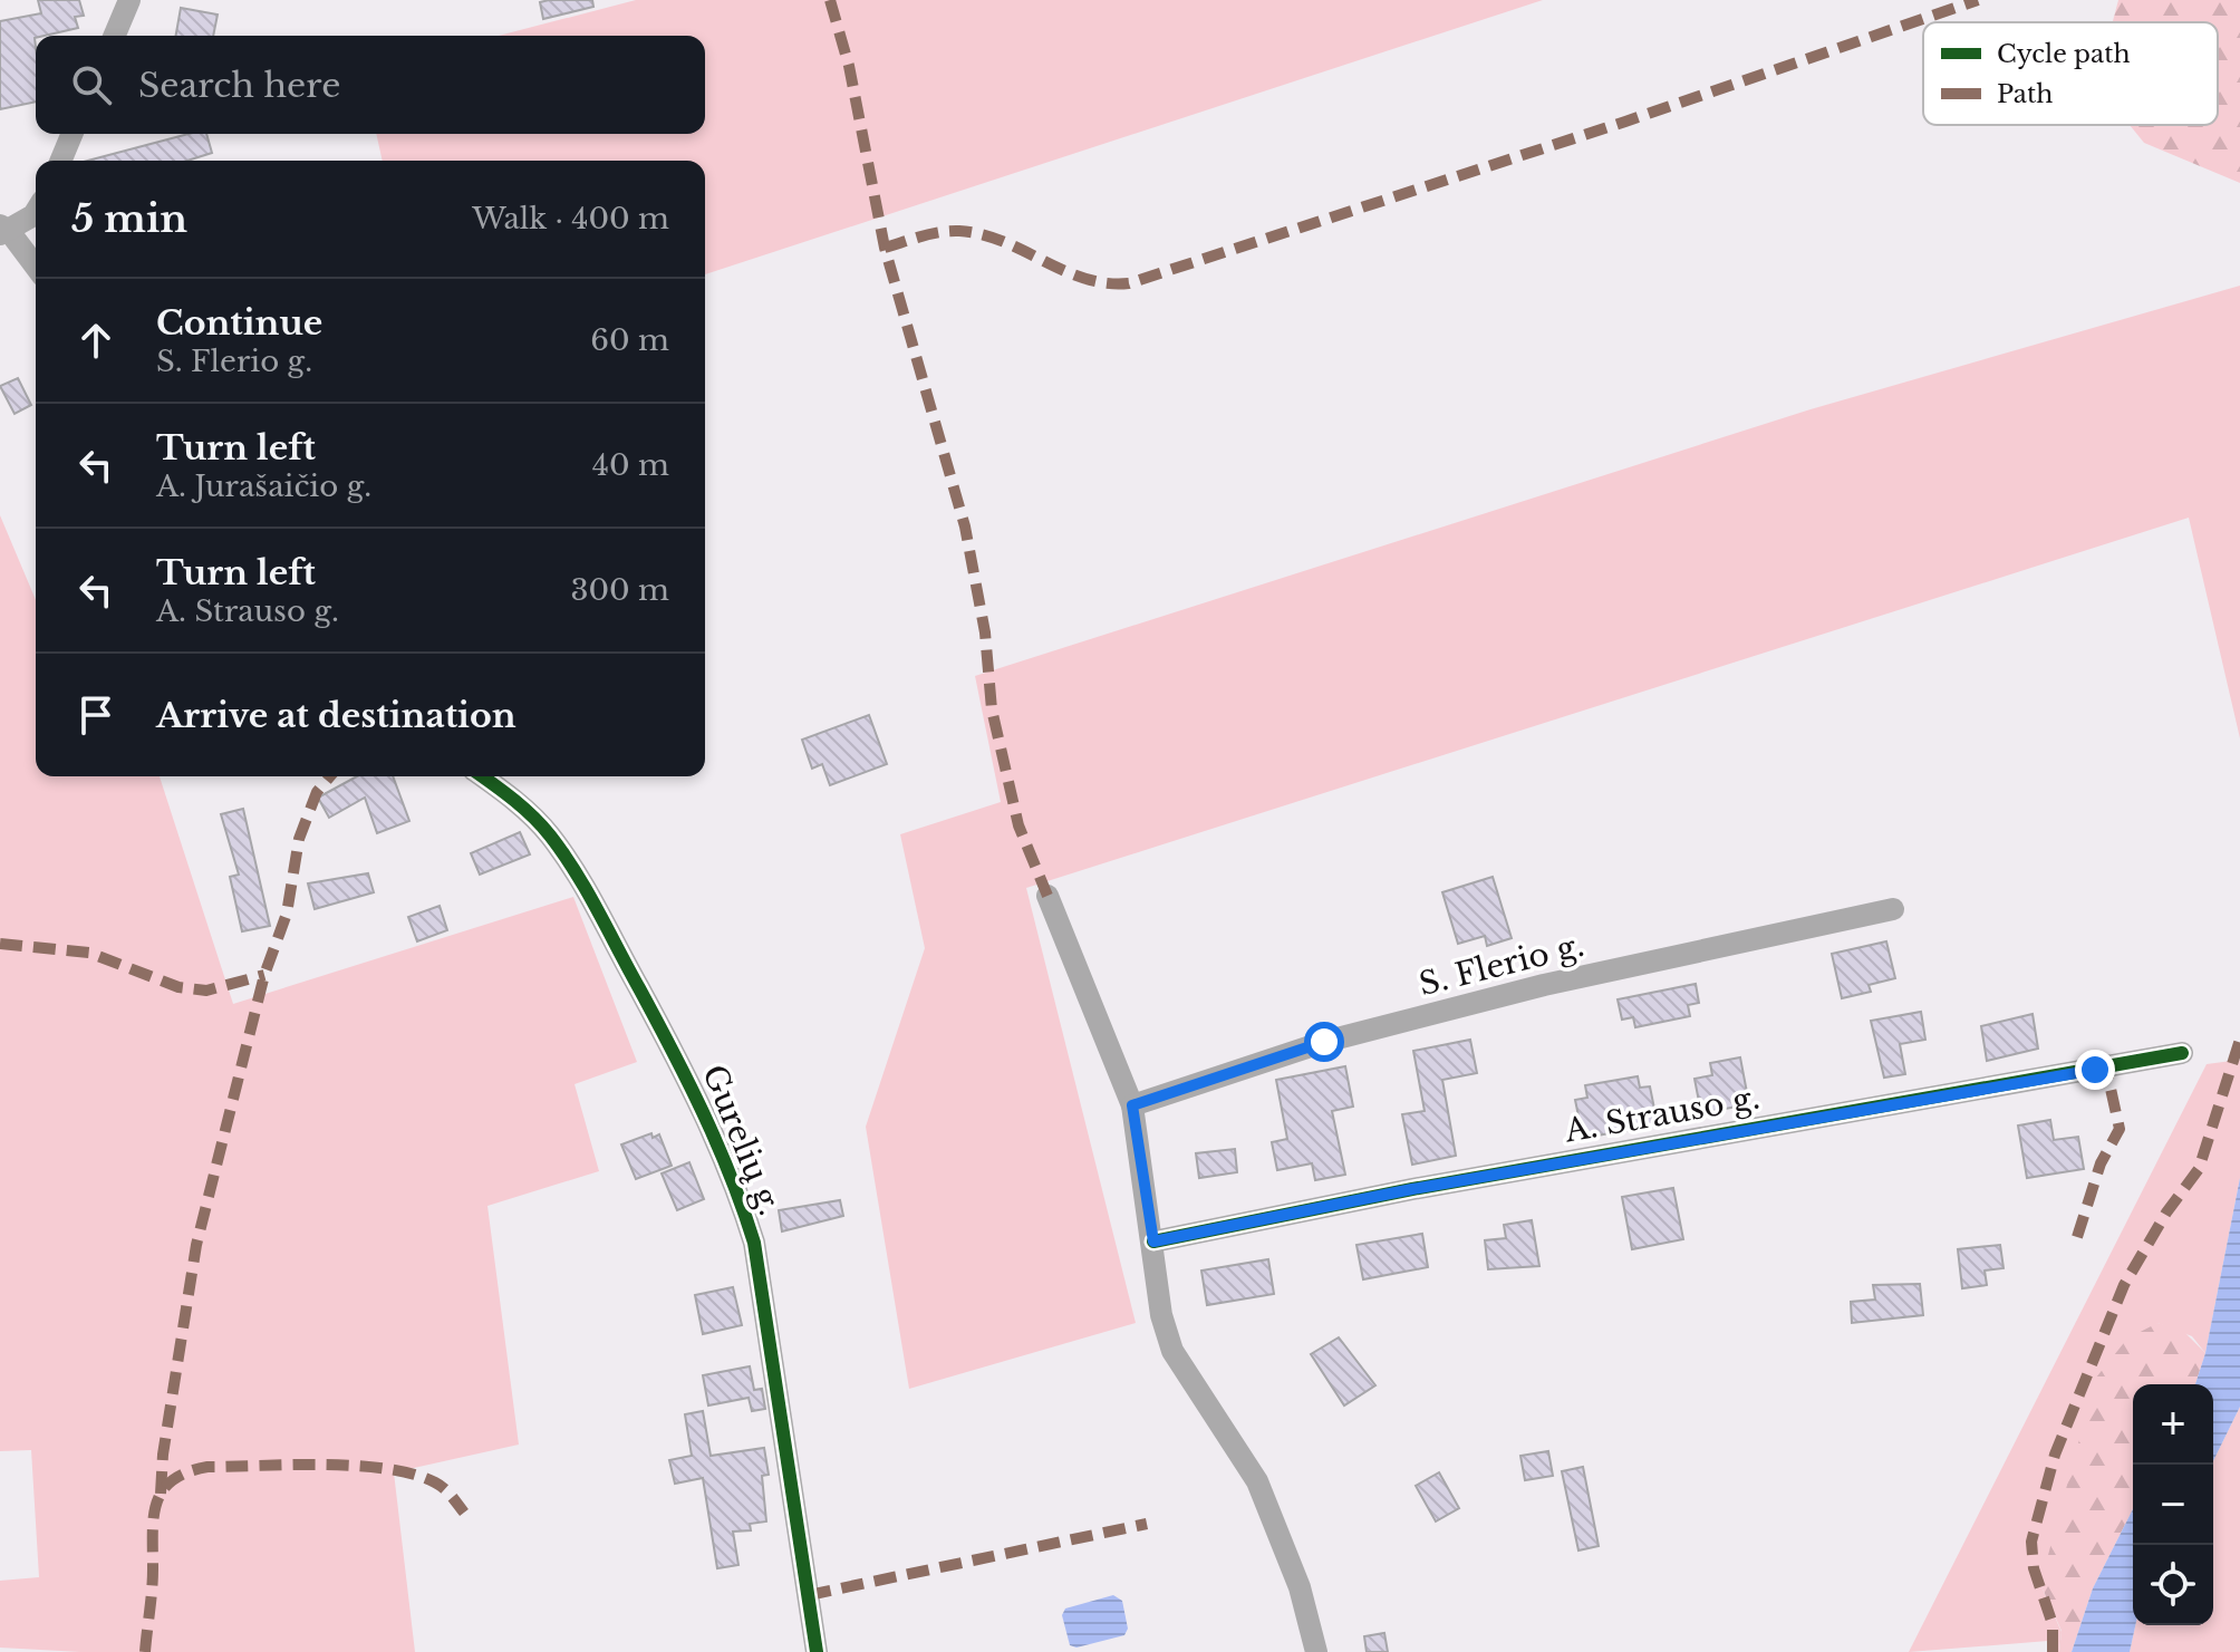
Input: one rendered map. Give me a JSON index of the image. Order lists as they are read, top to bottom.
{
  "streets": {
    "street": ["S. Flerio g.", "A. Strauso g.", "Gurelių g."]
  },
  "legend": ["Cycle path", "Path"],
  "page": {
    "search": "Search here",
    "heading": ["5 min", "Walk · 400 m"],
    "list": [
      ["Continue", "S. Flerio g.", "60 m"],
      ["Turn left", "A. Jurašaičio g.", "40 m"],
      ["Turn left", "A. Strauso g.", "300 m"],
      "Arrive at destination"
    ],
    "map_buttons": ["+", "−"]
  }
}
